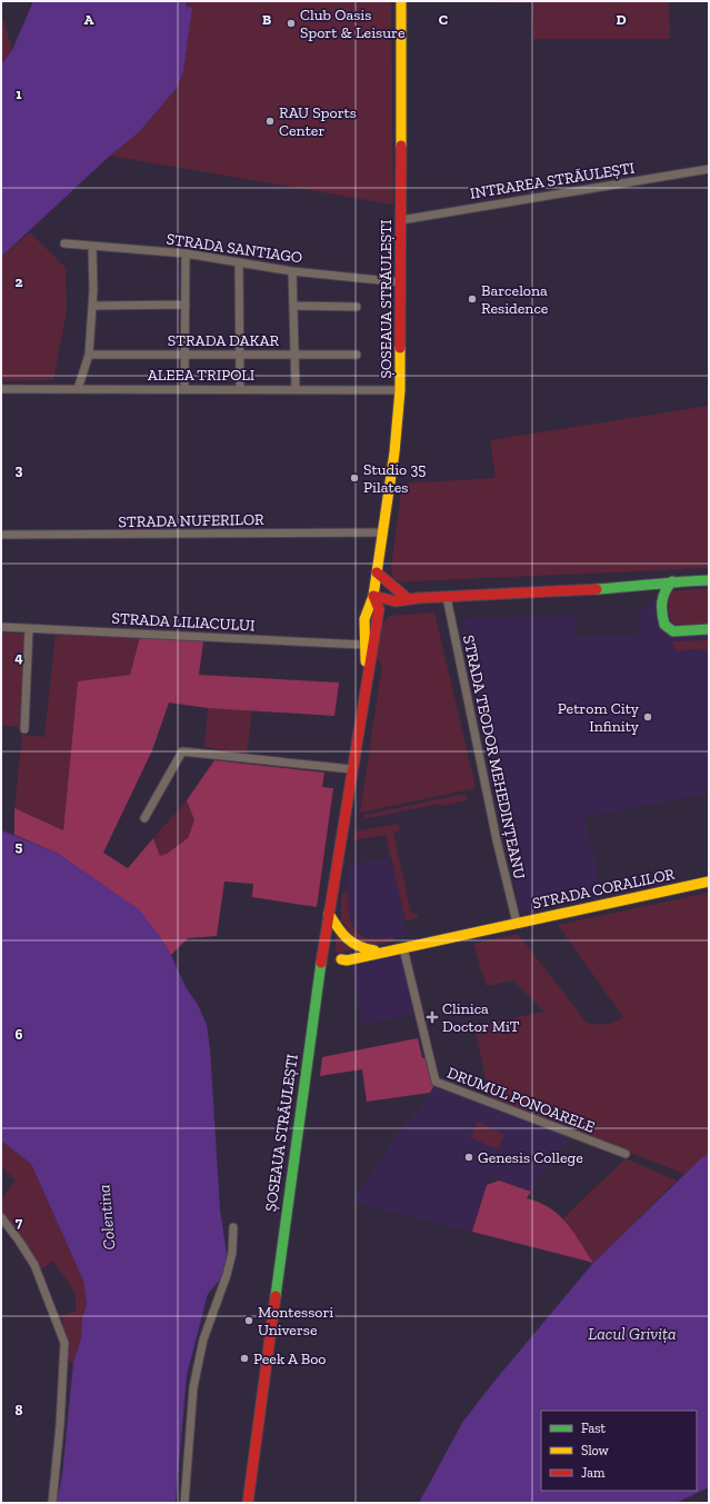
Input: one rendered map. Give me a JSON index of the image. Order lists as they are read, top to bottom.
{
  "streets": {
    "street": [
      "INTRAREA STRĂULEȘTI",
      "STRADA SANTIAGO",
      "ȘOSEAUA STRĂULEȘTI",
      "STRADA DAKAR",
      "ALEEA TRIPOLI",
      "STRADA NUFERILOR",
      "STRADA LILIACULUI",
      "STRADA TEODOR MEHEDINȚEANU",
      "STRADA CORALILOR",
      "DRUMUL PONOARELE"
    ]
  },
  "crossings": [
    ["INTRAREA STRĂULEȘTI", "ȘOSEAUA STRĂULEȘTI"],
    ["STRADA SANTIAGO", "ȘOSEAUA STRĂULEȘTI"],
    ["ȘOSEAUA STRĂULEȘTI", "ALEEA TRIPOLI"],
    ["ȘOSEAUA STRĂULEȘTI", "STRADA NUFERILOR"],
    ["ȘOSEAUA STRĂULEȘTI", "STRADA LILIACULUI"],
    ["ȘOSEAUA STRĂULEȘTI", "STRADA CORALILOR"],
    ["STRADA TEODOR MEHEDINȚEANU", "STRADA CORALILOR"],
    ["STRADA CORALILOR", "DRUMUL PONOARELE"]
  ],
  "water": ["Colentina", "Lacul Grivița"],
  "places": {
    "other": [
      "Club Oasis Sport & Leisure",
      "RAU Sports Center",
      "Barcelona Residence",
      "Studio 35 Pilates",
      "Petrom City Infinity",
      "Genesis College",
      "Montessori Universe",
      "Peek A Boo"
    ],
    "health": ["Clinica Doctor MiT"]
  },
  "legend": ["Fast", "Slow", "Jam"],
  "grid": {
    "columns": [
      "A",
      "B",
      "C",
      "D"
    ],
    "rows": [
      "1",
      "2",
      "3",
      "4",
      "5",
      "6",
      "7",
      "8"
    ]
  }
}
